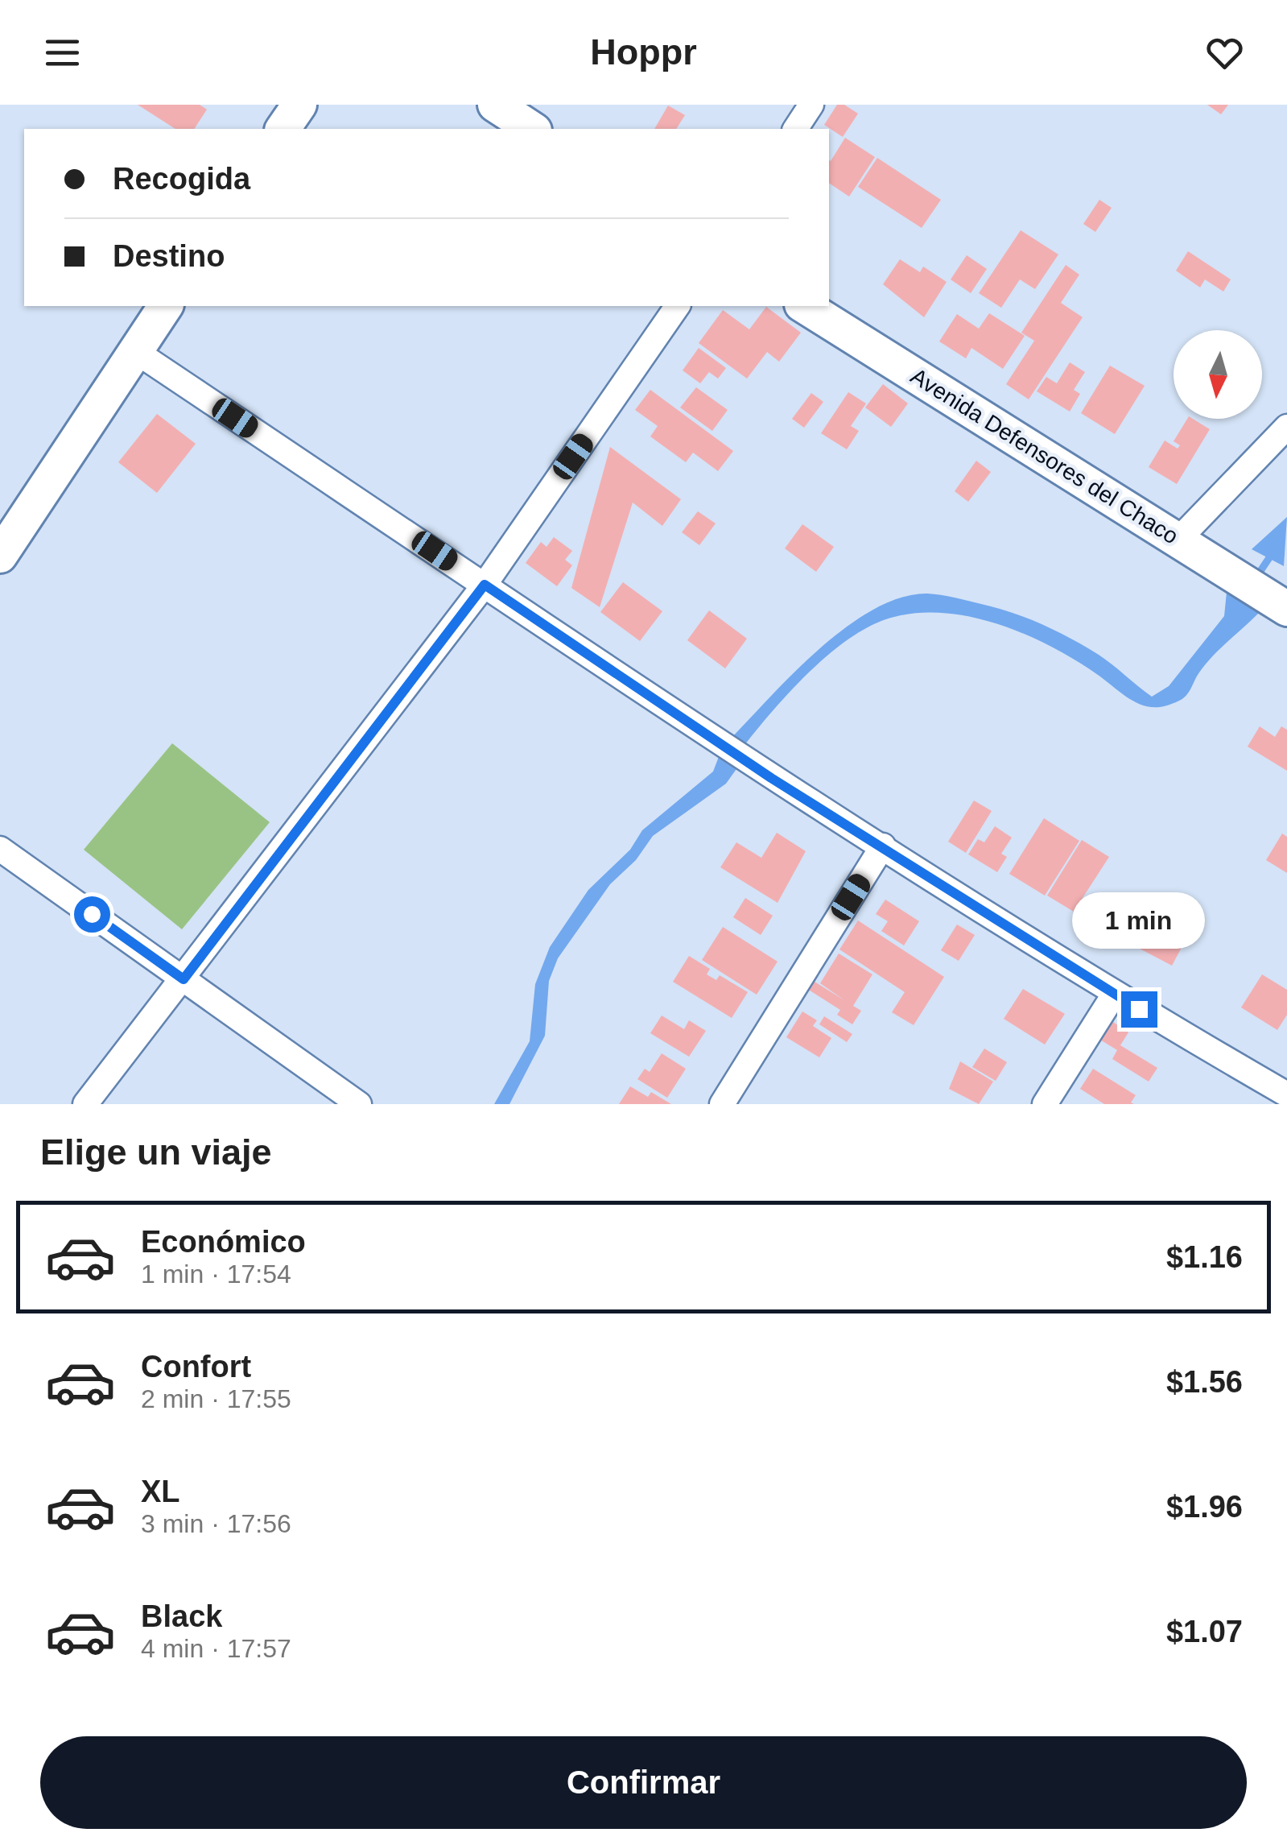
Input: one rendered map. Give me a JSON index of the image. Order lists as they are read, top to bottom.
{
  "streets": {
    "main road": ["Avenida Defensores del Chaco"]
  },
  "north": "bottom",
  "page": {
    "header": "Hoppr",
    "banner": ["Recogida", "Destino"],
    "bubble": "1 min",
    "heading": "Elige un viaje",
    "list": [
      {
        "name": "Económico",
        "note": "1 min · 17:54",
        "value": "$1.16"
      },
      {
        "name": "Confort",
        "note": "2 min · 17:55",
        "value": "$1.56"
      },
      {
        "name": "XL",
        "note": "3 min · 17:56",
        "value": "$1.96"
      },
      {
        "name": "Black",
        "note": "4 min · 17:57",
        "value": "$1.07"
      }
    ],
    "buttons": "Confirmar"
  }
}
